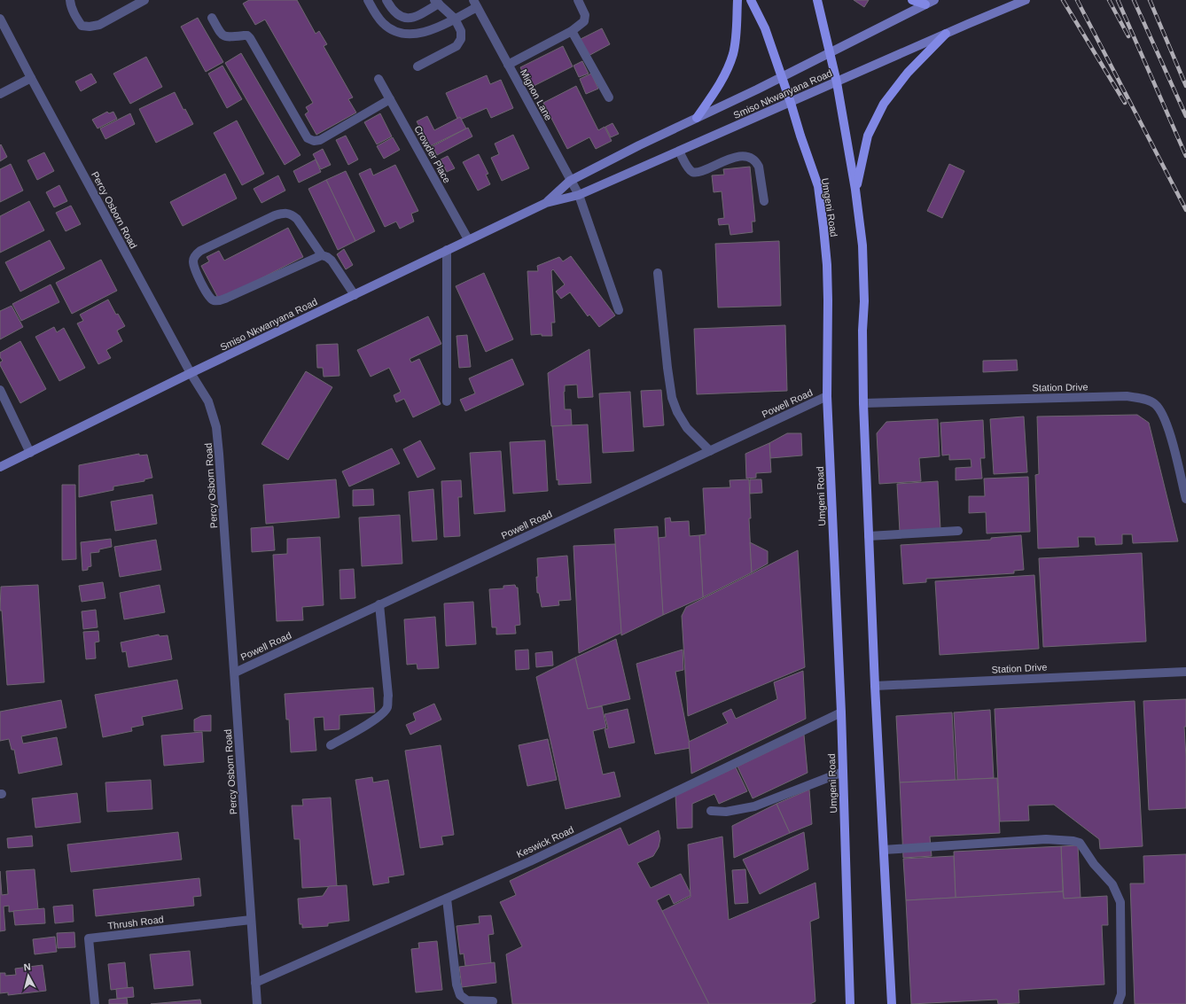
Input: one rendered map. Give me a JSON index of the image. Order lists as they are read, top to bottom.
{
  "streets": {
    "main road": ["Umgeni Road"],
    "street": [
      "Smiso Nkwanyana Road",
      "Mignon Lane",
      "Crowder Place",
      "Percy Osborn Road",
      "Station Drive",
      "Powell Road",
      "Keswick Road",
      "Thrush Road"
    ]
  },
  "crossings": [
    ["Smiso Nkwanyana Road", "Mignon Lane"],
    ["Smiso Nkwanyana Road", "Crowder Place"],
    ["Smiso Nkwanyana Road", "Umgeni Road"],
    ["Smiso Nkwanyana Road", "Percy Osborn Road"],
    ["Umgeni Road", "Powell Road"],
    ["Umgeni Road", "Keswick Road"],
    ["Percy Osborn Road", "Powell Road"],
    ["Percy Osborn Road", "Keswick Road"],
    ["Percy Osborn Road", "Thrush Road"]
  ],
  "north": "top"
}
